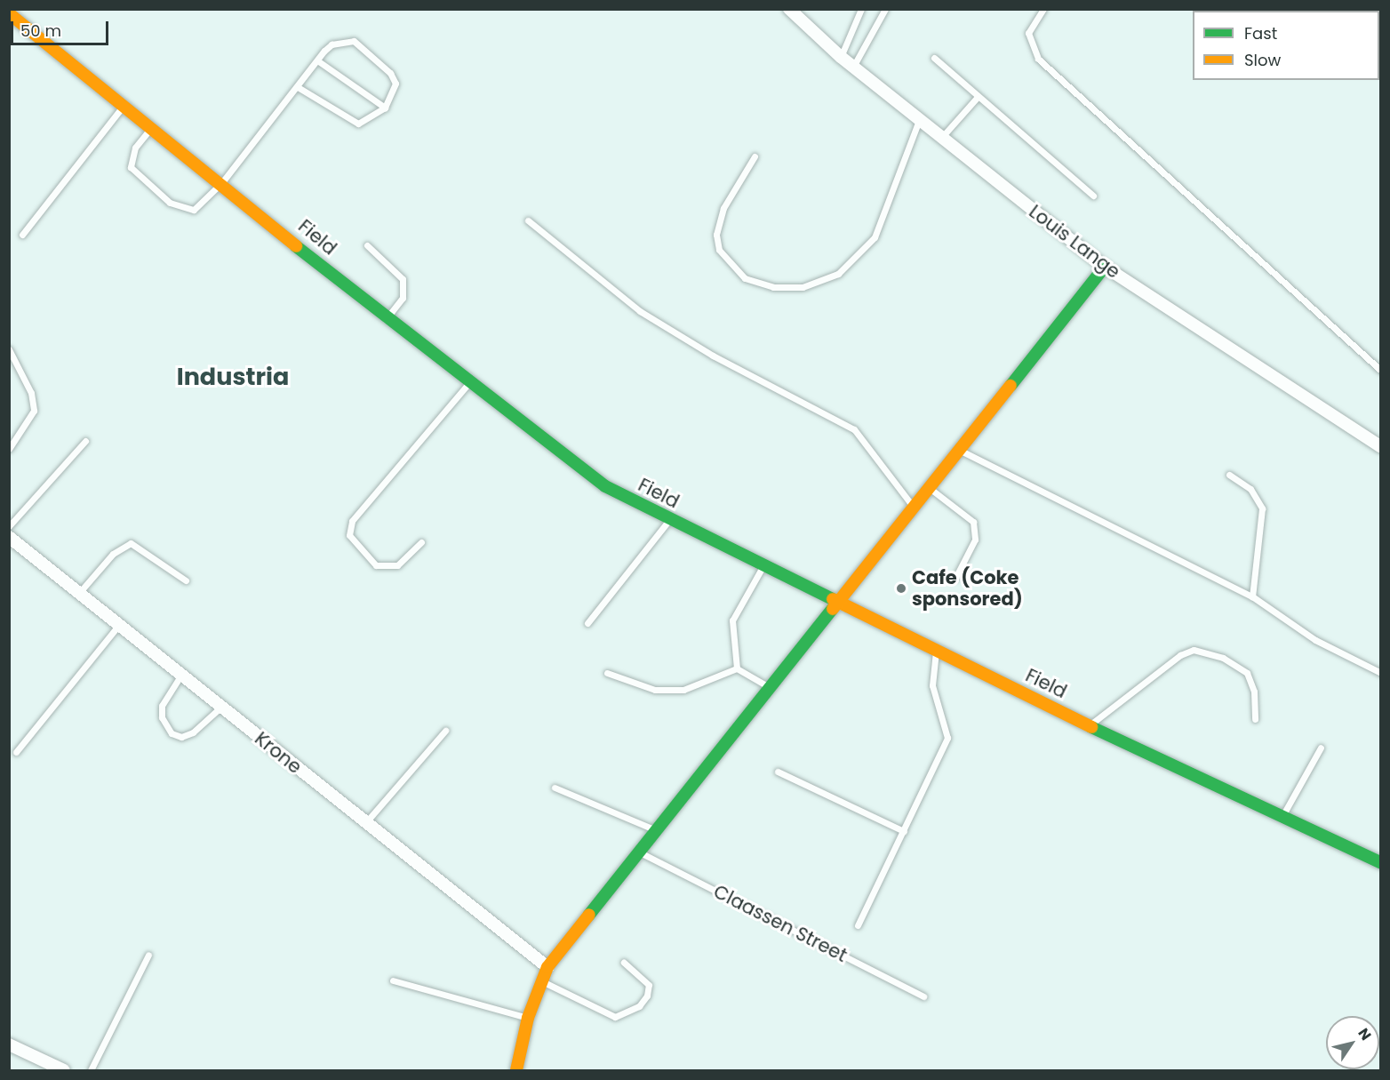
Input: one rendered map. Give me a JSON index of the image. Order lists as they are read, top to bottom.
{
  "streets": {
    "street": ["Field", "Louis Lange", "Krone"],
    "lane": ["Claassen Street"]
  },
  "districts": ["Industria"],
  "places": ["Cafe (Coke sponsored)"],
  "legend": ["Fast", "Slow"],
  "scale_bar": "50 m",
  "north": "top right"
}
